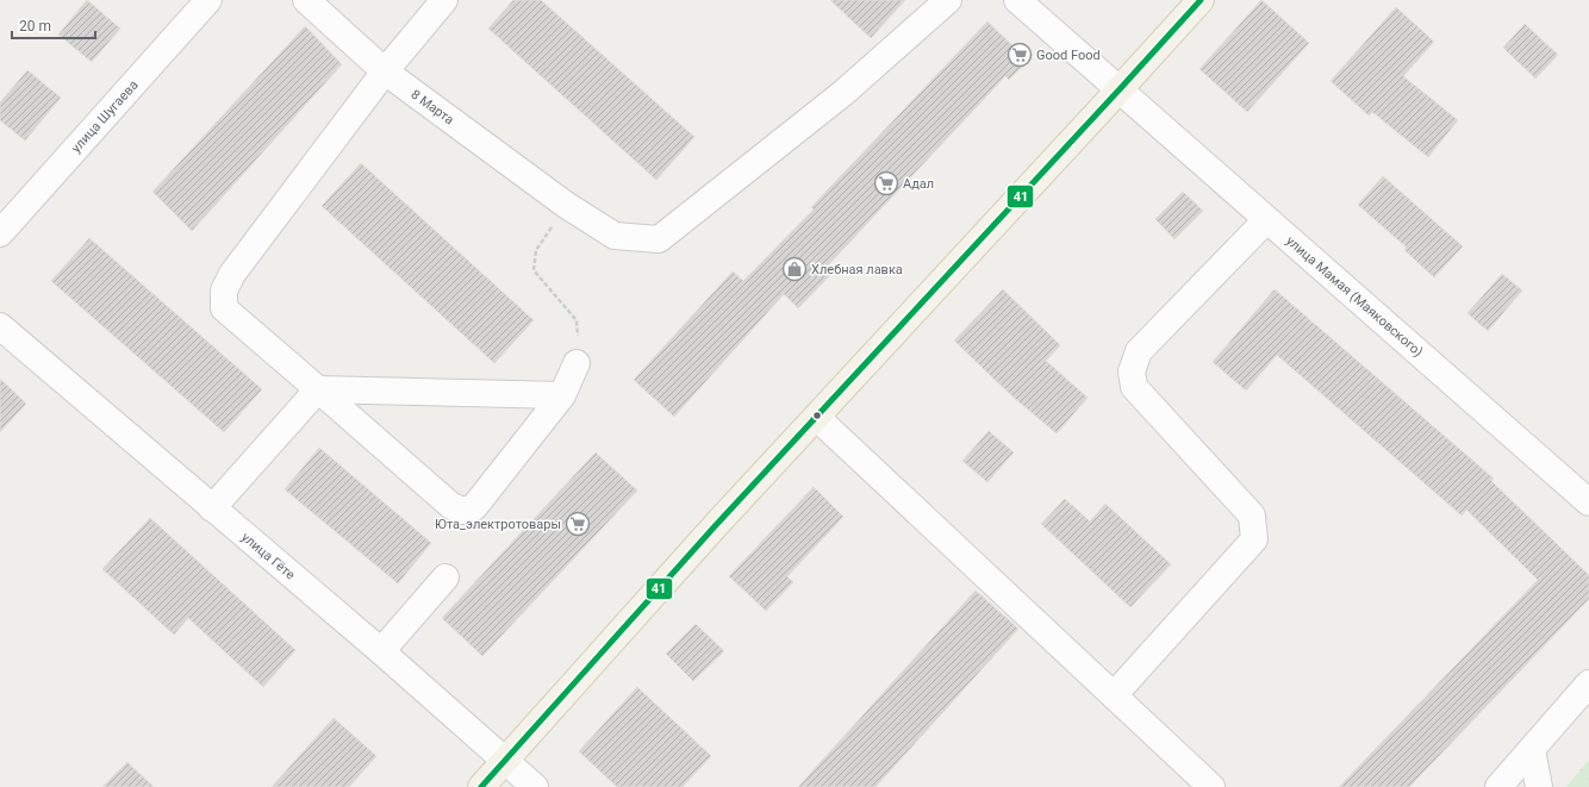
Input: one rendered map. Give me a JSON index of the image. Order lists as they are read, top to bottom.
{
  "streets": {
    "street": [
      "8 Марта",
      "улица Шугаева",
      "улица Мамая (Маяковского)",
      "улица Гёте"
    ]
  },
  "places": {
    "supermarket": ["Good Food", "Адал", "Юта_электротовары"],
    "shop": ["Хлебная лавка"]
  },
  "lines": ["transit line 41"],
  "scale_bar": "20 m"
}
